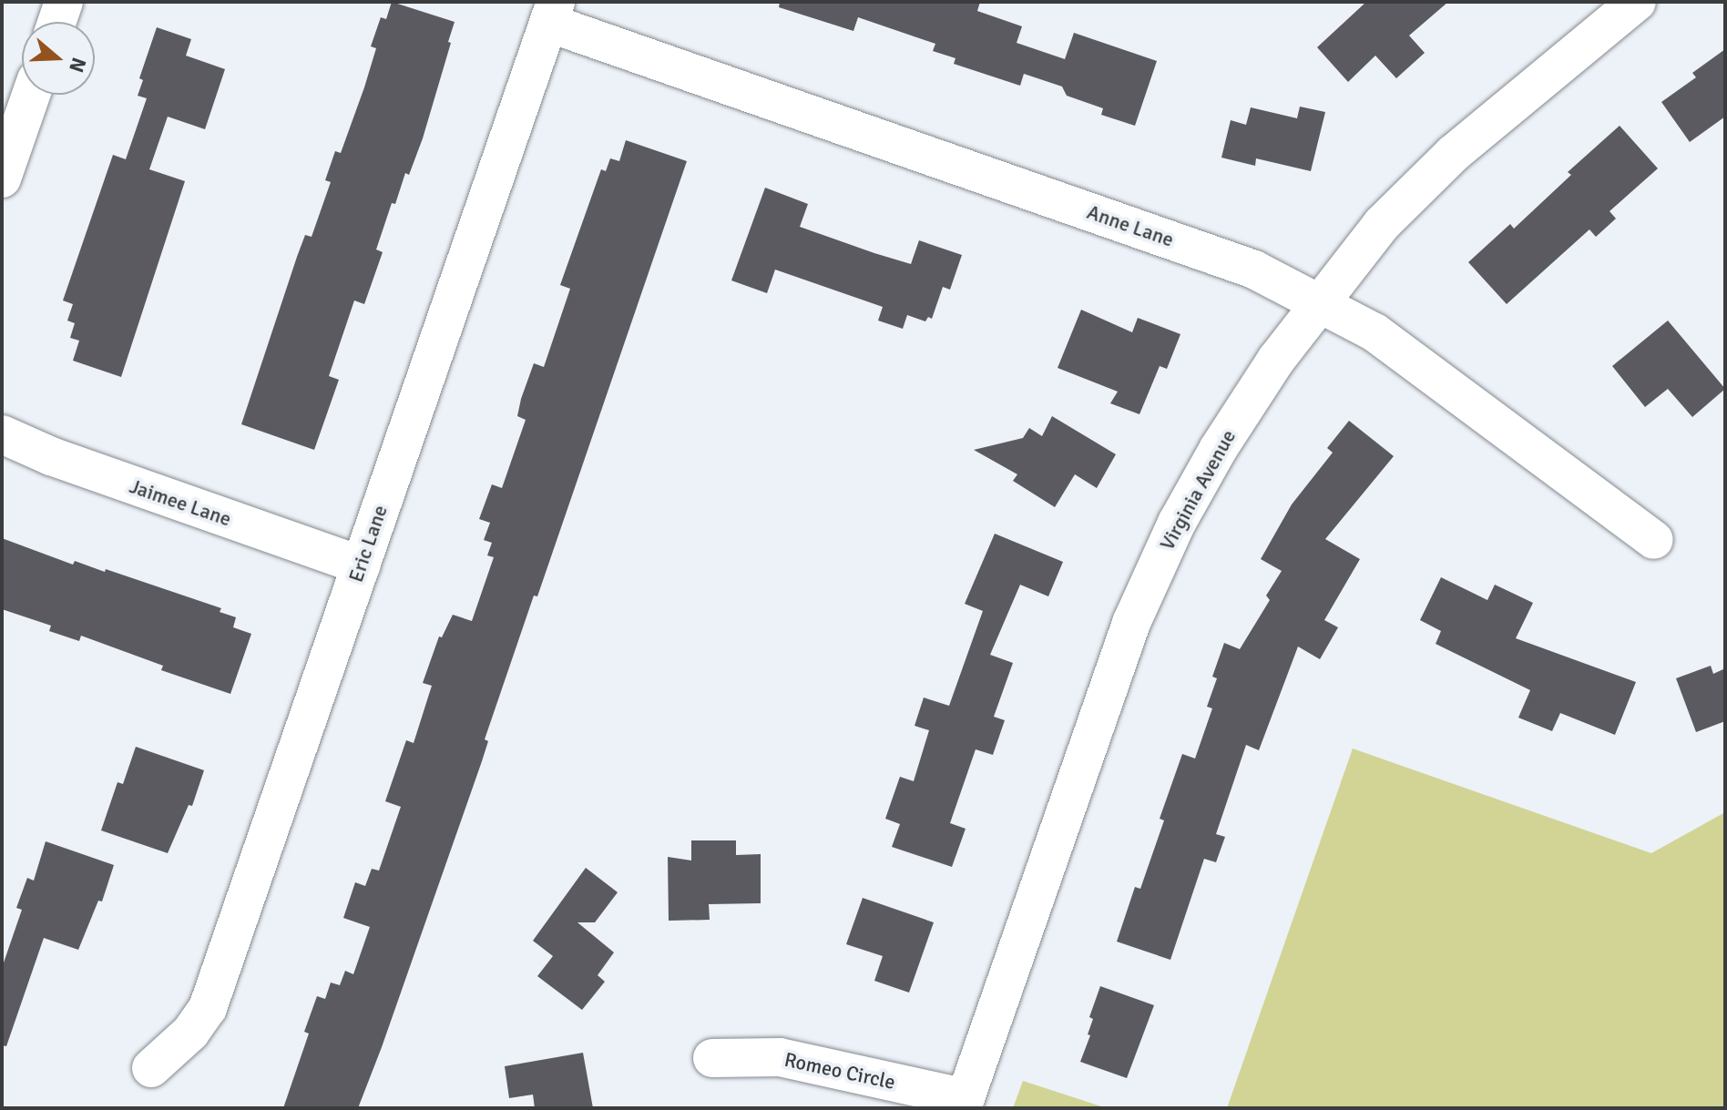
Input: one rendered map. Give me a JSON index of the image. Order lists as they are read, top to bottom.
{
  "streets": {
    "street": [
      "Anne Lane",
      "Virginia Avenue",
      "Jaimee Lane",
      "Eric Lane",
      "Romeo Circle"
    ]
  },
  "crossings": [
    ["Anne Lane", "Virginia Avenue"],
    ["Anne Lane", "Eric Lane"],
    ["Virginia Avenue", "Romeo Circle"],
    ["Jaimee Lane", "Eric Lane"]
  ],
  "north": "right"
}
